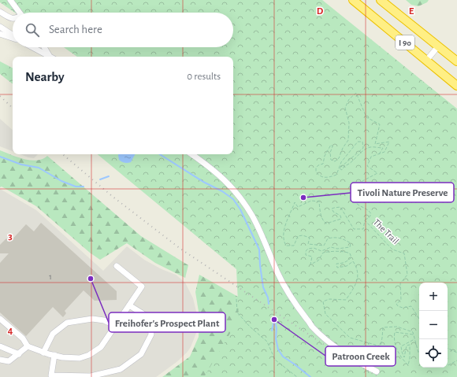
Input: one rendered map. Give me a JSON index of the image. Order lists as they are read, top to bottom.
{
  "streets": {
    "highway": ["I 90"],
    "path": ["The Trail"]
  },
  "places": ["Tivoli Nature Preserve", "Freihofer's Prospect Plant", "Patroon Creek"],
  "house_numbers": ["1"],
  "page": {
    "search": "Search here",
    "heading": ["Nearby", "0 results"],
    "map_buttons": ["+", "−"]
  },
  "grid": {
    "columns": ["D", "E"],
    "rows": ["3", "4"]
  }
}
